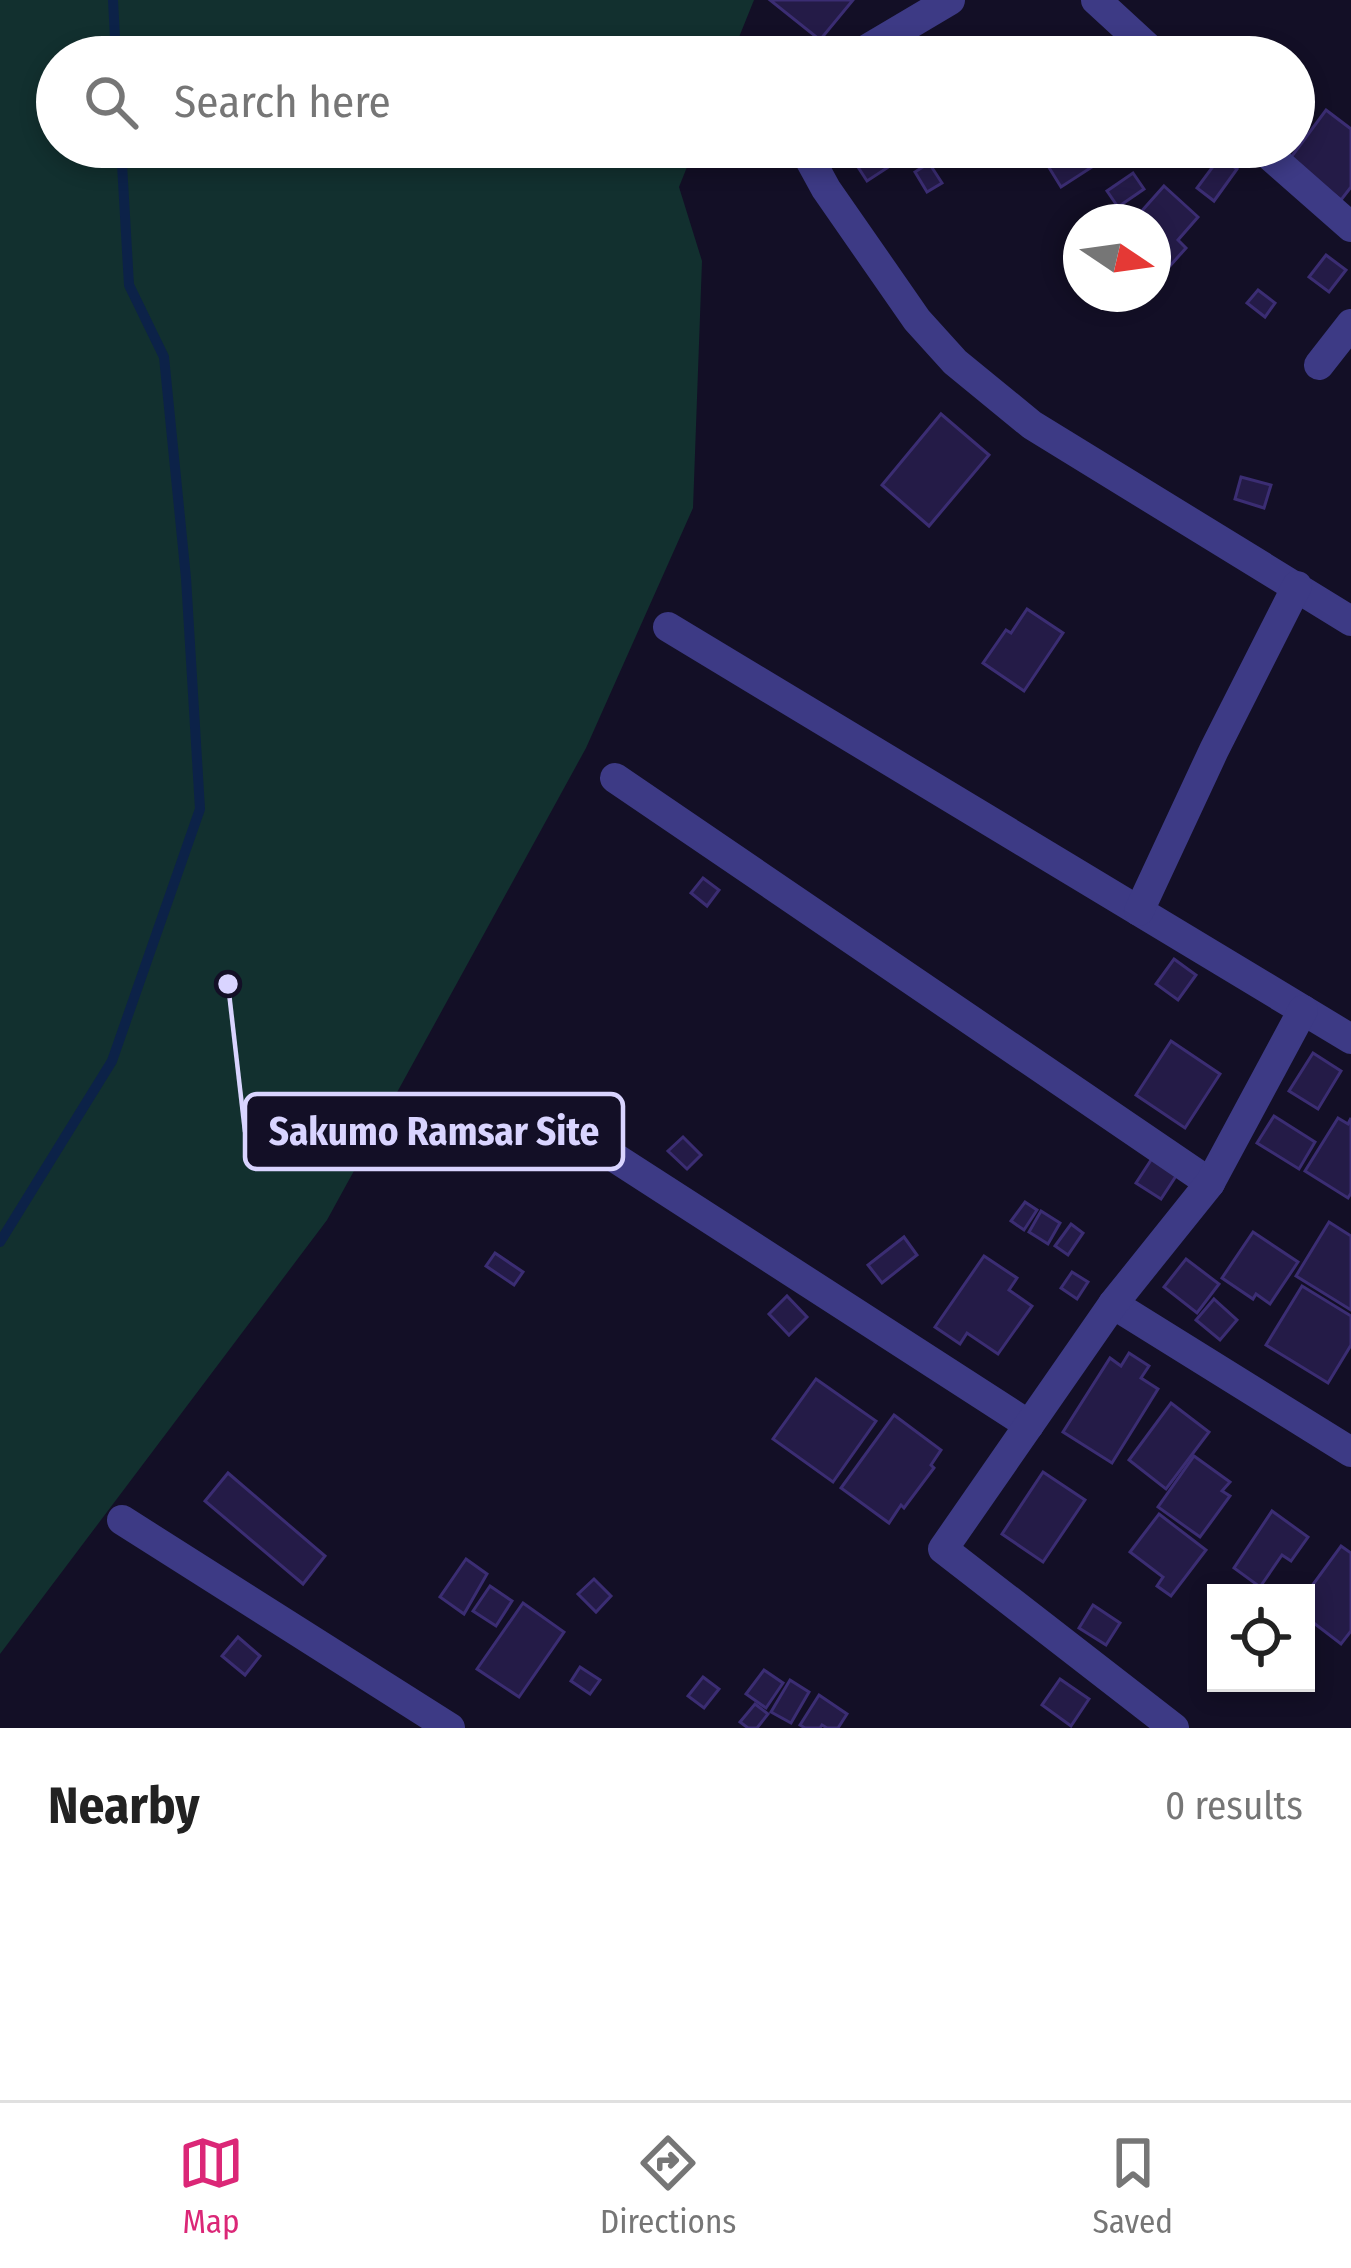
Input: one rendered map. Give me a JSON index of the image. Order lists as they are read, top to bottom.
{
  "places": ["Sakumo Ramsar Site"],
  "north": "right",
  "page": {
    "search": "Search here",
    "heading": ["Nearby", "0 results"],
    "nav": ["Map", "Directions", "Saved"]
  }
}
